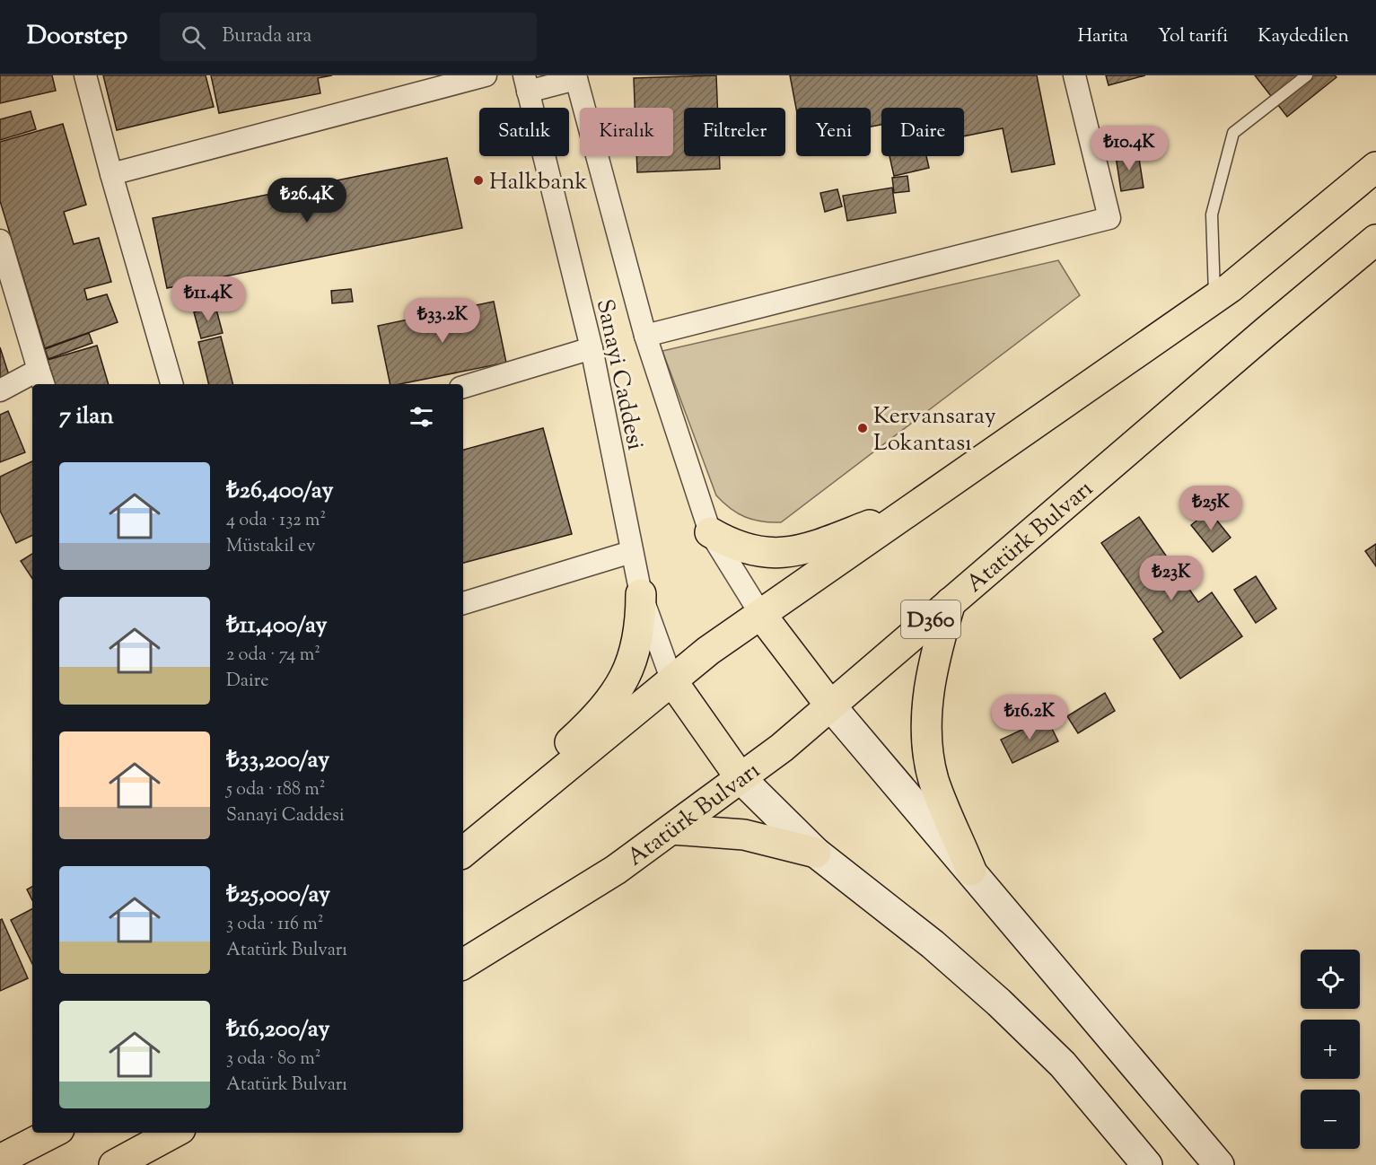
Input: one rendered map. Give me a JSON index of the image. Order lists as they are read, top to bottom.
{
  "streets": {
    "highway": ["Atatürk Bulvarı", "D360"],
    "street": ["Sanayi Caddesi"]
  },
  "places": ["Halkbank", "Kervansaray Lokantası"],
  "page": {
    "header": "Doorstep",
    "search": "Burada ara",
    "nav": ["Harita", "Yol tarifi", "Kaydedilen"],
    "chip": [
      "Satılık",
      "Kiralık",
      "Filtreler",
      "Yeni",
      "Daire"
    ],
    "price": [
      "₺10.4K",
      "₺26.4K",
      "₺11.4K",
      "₺33.2K",
      "₺25K",
      "₺23K",
      "₺16.2K"
    ],
    "heading": "7 ilan",
    "list": [
      {
        "name": "₺26,400/ay",
        "note": "4 oda · 132 m² · Müstakil ev"
      },
      {
        "name": "₺11,400/ay",
        "note": "2 oda · 74 m² · Daire"
      },
      {
        "name": "₺33,200/ay",
        "note": "5 oda · 188 m² · Sanayi Caddesi"
      },
      {
        "name": "₺25,000/ay",
        "note": "3 oda · 116 m² · Atatürk Bulvarı"
      },
      {
        "name": "₺16,200/ay",
        "note": "3 oda · 80 m² · Atatürk Bulvarı"
      }
    ],
    "map_buttons": ["+", "−"]
  }
}
